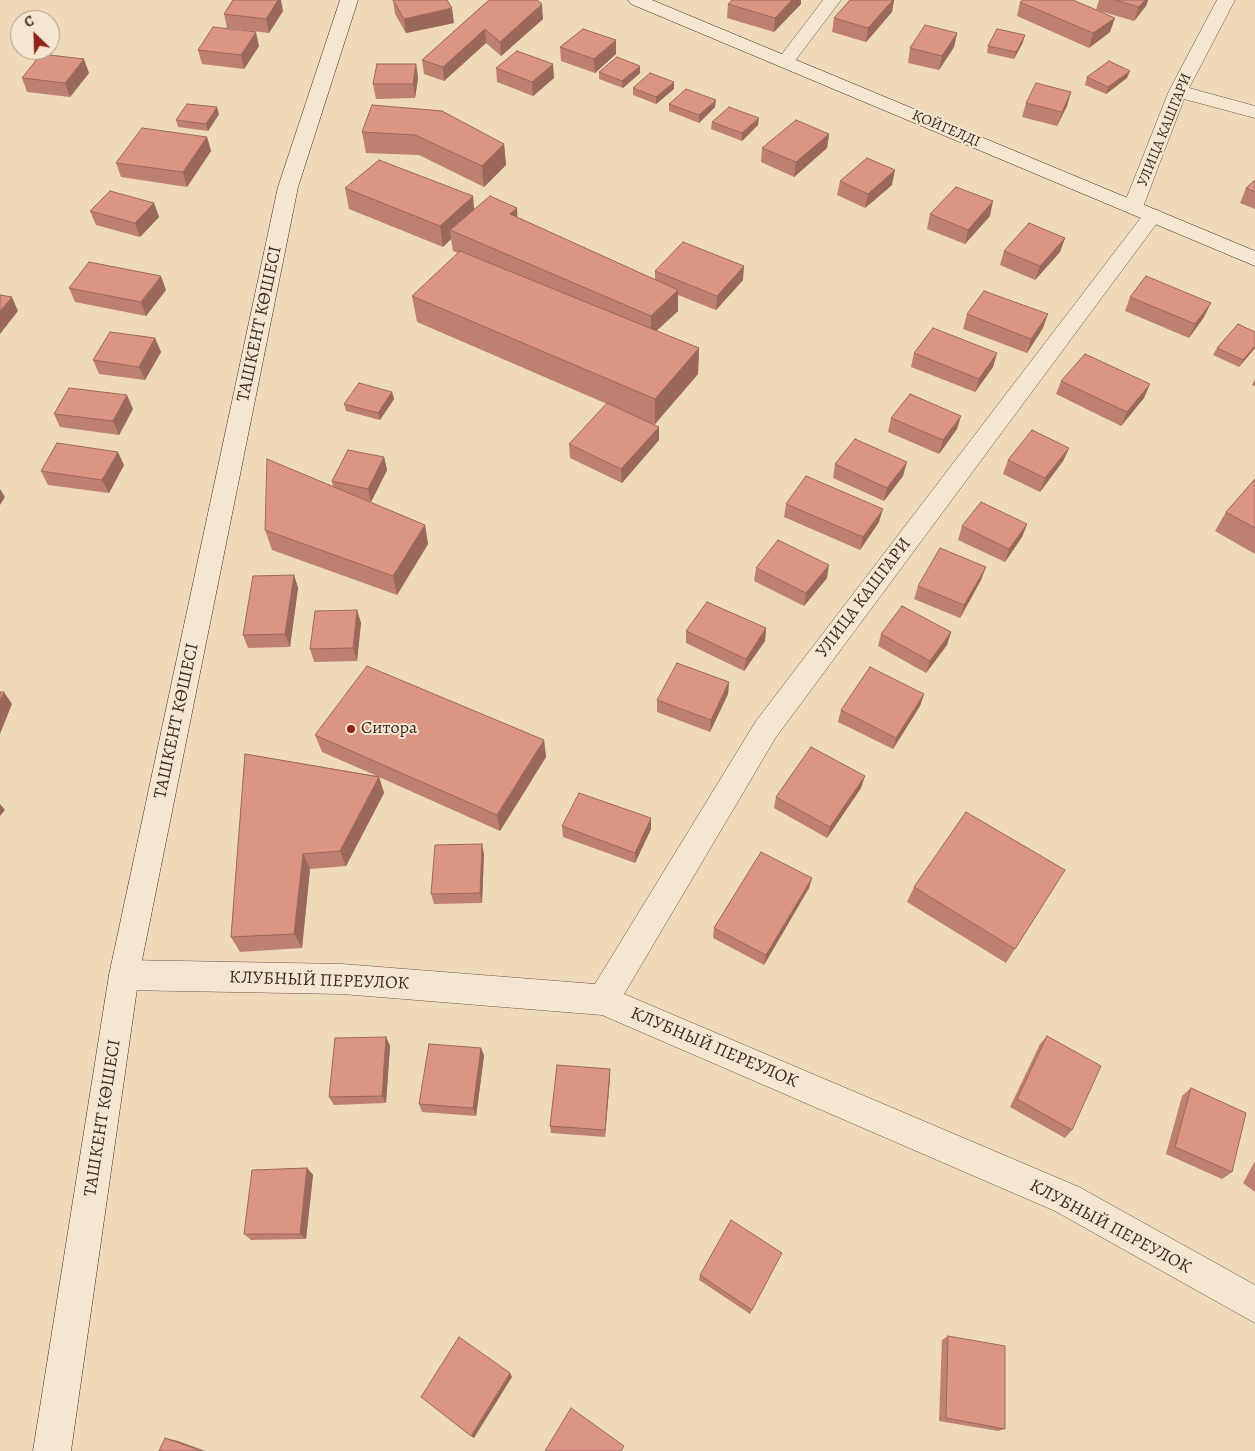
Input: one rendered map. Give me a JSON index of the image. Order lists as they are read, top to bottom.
{
  "streets": {
    "street": [
      "ҚОЙГЕЛДІ",
      "УЛИЦА КАШГАРИ",
      "ТАШКЕНТ КӨШЕСІ",
      "КЛУБНЫЙ ПЕРЕУЛОК"
    ]
  },
  "crossings": [
    ["ҚОЙГЕЛДІ", "УЛИЦА КАШГАРИ"],
    ["УЛИЦА КАШГАРИ", "КЛУБНЫЙ ПЕРЕУЛОК"],
    ["ТАШКЕНТ КӨШЕСІ", "КЛУБНЫЙ ПЕРЕУЛОК"]
  ],
  "places": ["Ситора"],
  "north": "top left"
}
